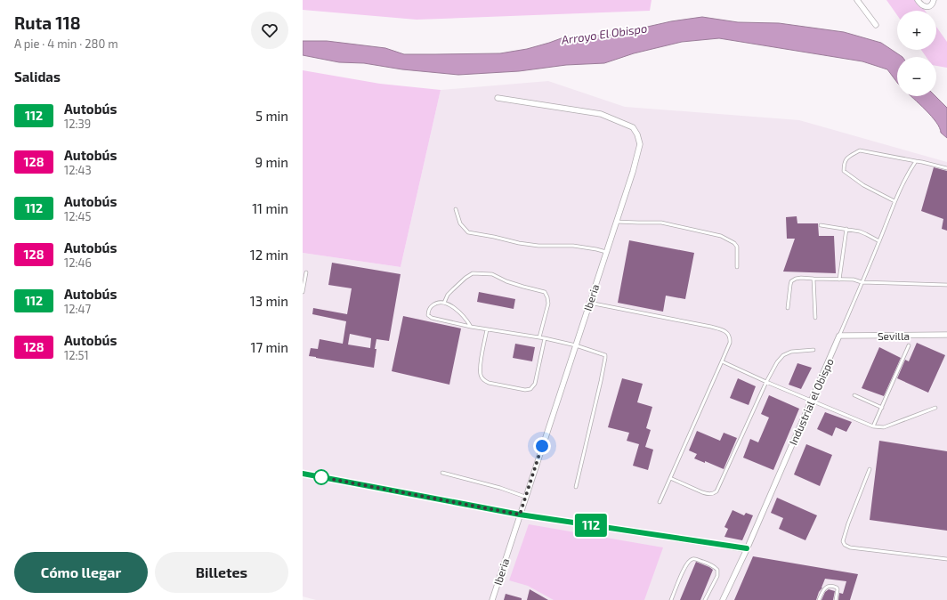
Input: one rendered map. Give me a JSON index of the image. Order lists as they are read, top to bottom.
{
  "streets": {
    "street": ["Iberia", "Sevilla", "Industrial el Obispo"]
  },
  "crossings": [
    ["Sevilla", "Industrial el Obispo"]
  ],
  "water": ["Arroyo El Obispo"],
  "lines": ["bus line 112"],
  "page": {
    "heading": [
      ["Ruta 118", "A pie · 4 min · 280 m"],
      "Salidas"
    ],
    "on_map": "112",
    "map_buttons": ["+", "−"],
    "list": [
      {
        "mark": "112",
        "name": "Autobús",
        "note": "12:39",
        "value": "5 min"
      },
      {
        "mark": "128",
        "name": "Autobús",
        "note": "12:43",
        "value": "9 min"
      },
      {
        "mark": "112",
        "name": "Autobús",
        "note": "12:45",
        "value": "11 min"
      },
      {
        "mark": "128",
        "name": "Autobús",
        "note": "12:46",
        "value": "12 min"
      },
      {
        "mark": "112",
        "name": "Autobús",
        "note": "12:47",
        "value": "13 min"
      },
      {
        "mark": "128",
        "name": "Autobús",
        "note": "12:51",
        "value": "17 min"
      }
    ],
    "buttons": ["Cómo llegar", "Billetes"]
  }
}
